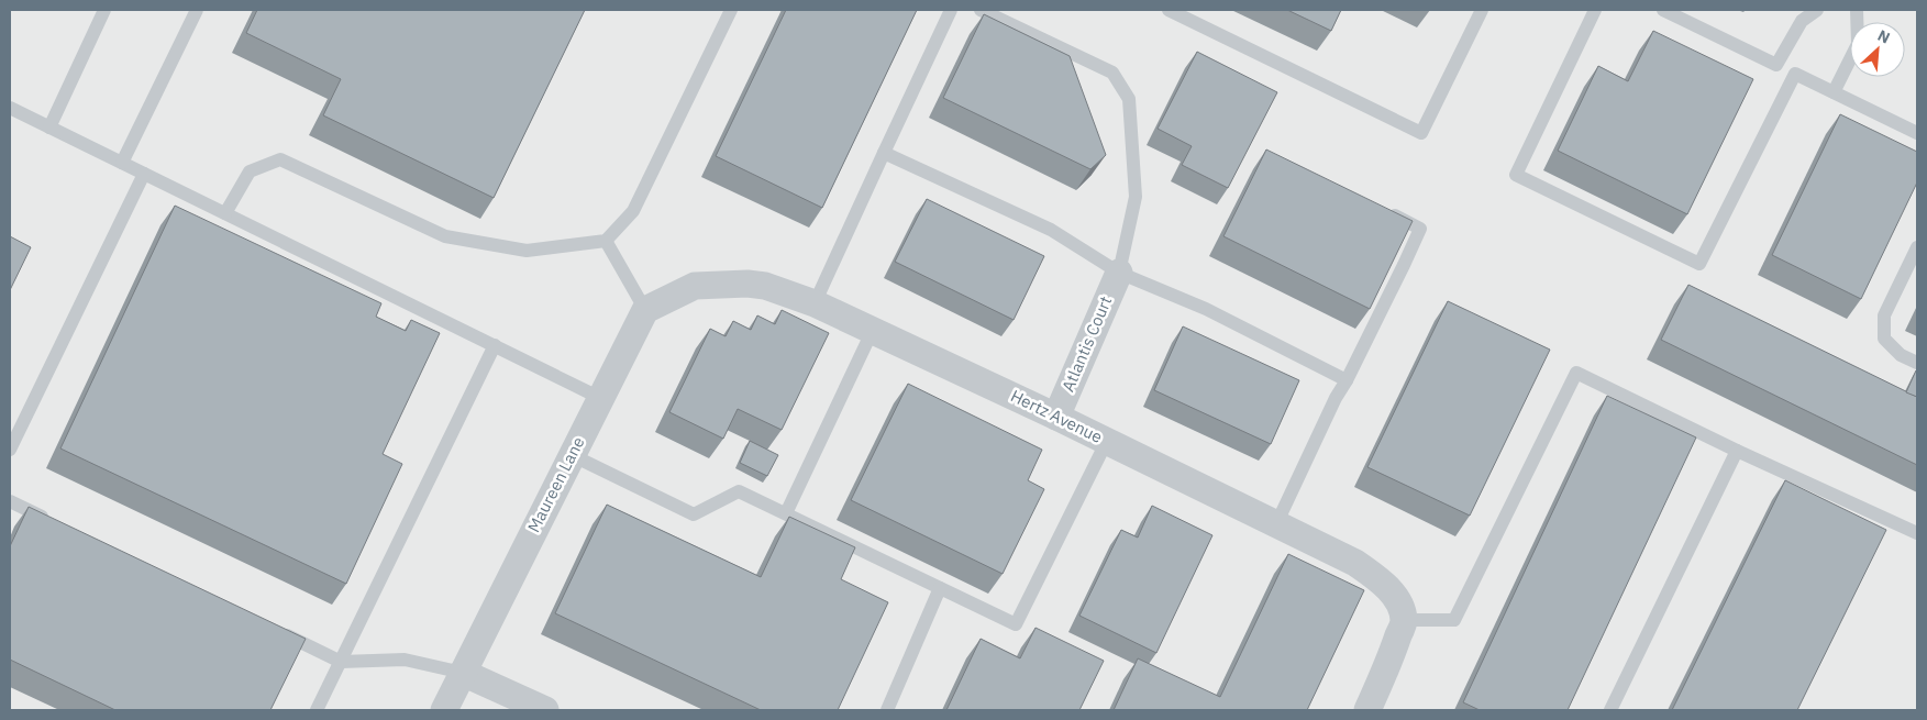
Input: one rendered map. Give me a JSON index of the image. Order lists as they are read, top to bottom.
{
  "streets": {
    "street": ["Atlantis Court", "Hertz Avenue", "Maureen Lane"]
  },
  "crossings": [
    ["Atlantis Court", "Hertz Avenue"],
    ["Hertz Avenue", "Maureen Lane"]
  ],
  "north": "top right"
}
